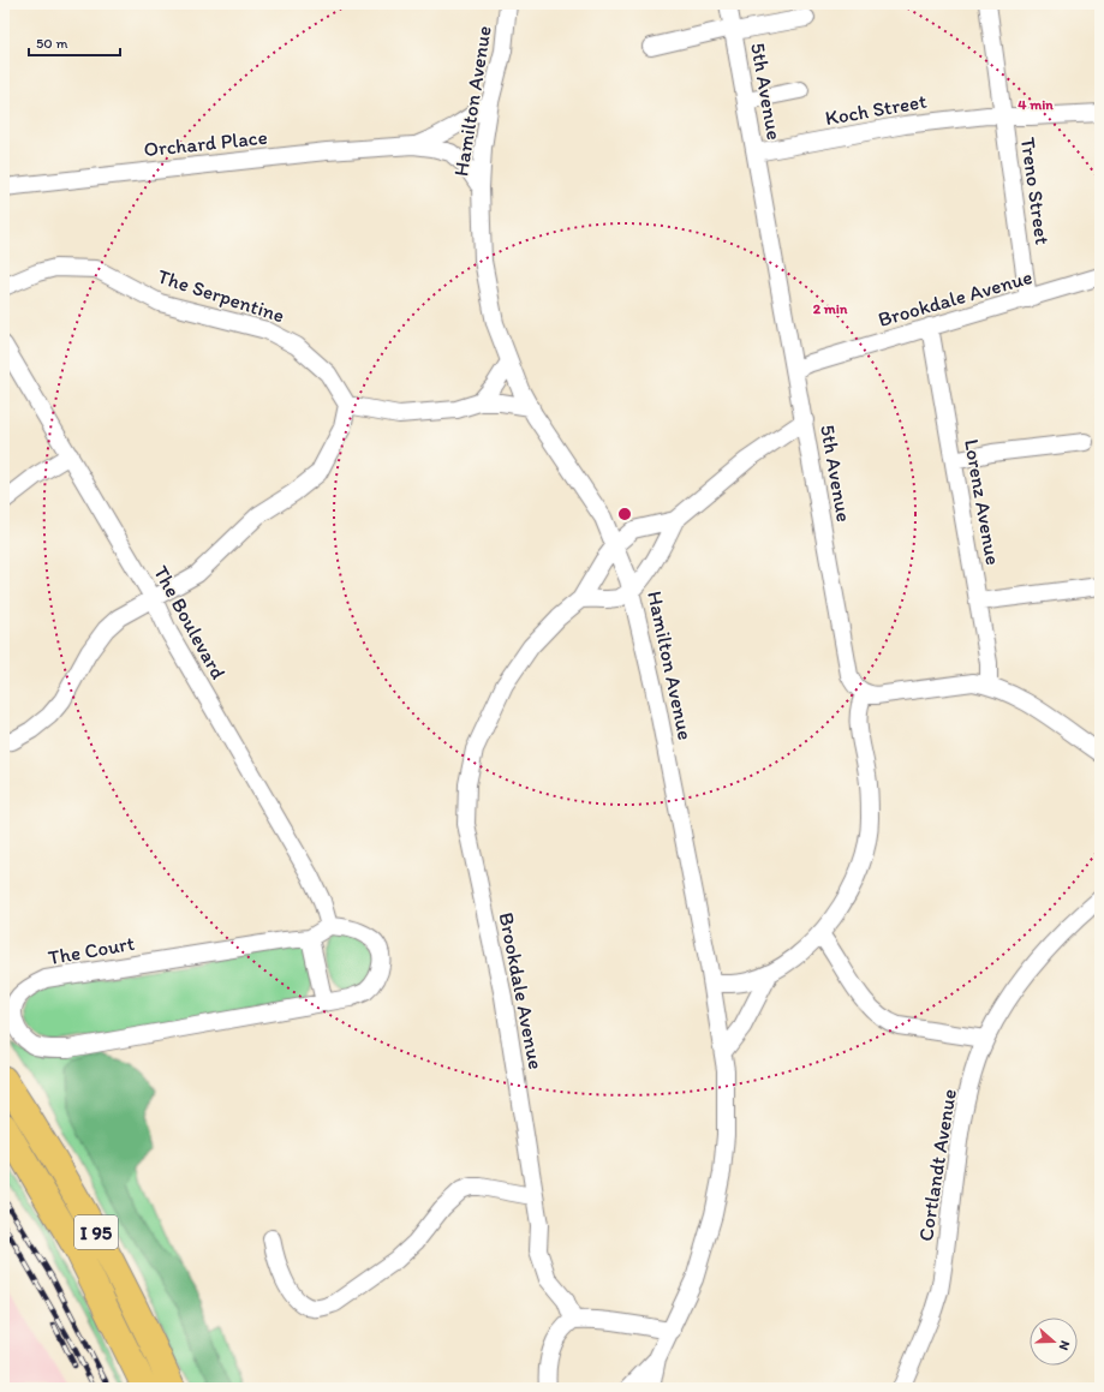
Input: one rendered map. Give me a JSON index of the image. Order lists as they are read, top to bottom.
{
  "streets": {
    "highway": ["I 95"],
    "street": [
      "5th Avenue",
      "Hamilton Avenue",
      "Koch Street",
      "Orchard Place",
      "Treno Street",
      "The Serpentine",
      "Brookdale Avenue",
      "Lorenz Avenue",
      "The Boulevard",
      "The Court",
      "Cortlandt Avenue"
    ]
  },
  "crossings": [
    ["5th Avenue", "Koch Street"],
    ["5th Avenue", "Brookdale Avenue"],
    ["Hamilton Avenue", "Orchard Place"],
    ["Hamilton Avenue", "Brookdale Avenue"],
    ["Koch Street", "Treno Street"],
    ["Treno Street", "Brookdale Avenue"],
    ["Brookdale Avenue", "Lorenz Avenue"],
    ["The Boulevard", "The Court"]
  ],
  "scale_bar": "50 m",
  "north": "right",
  "rings": ["4 min", "2 min"]
}
